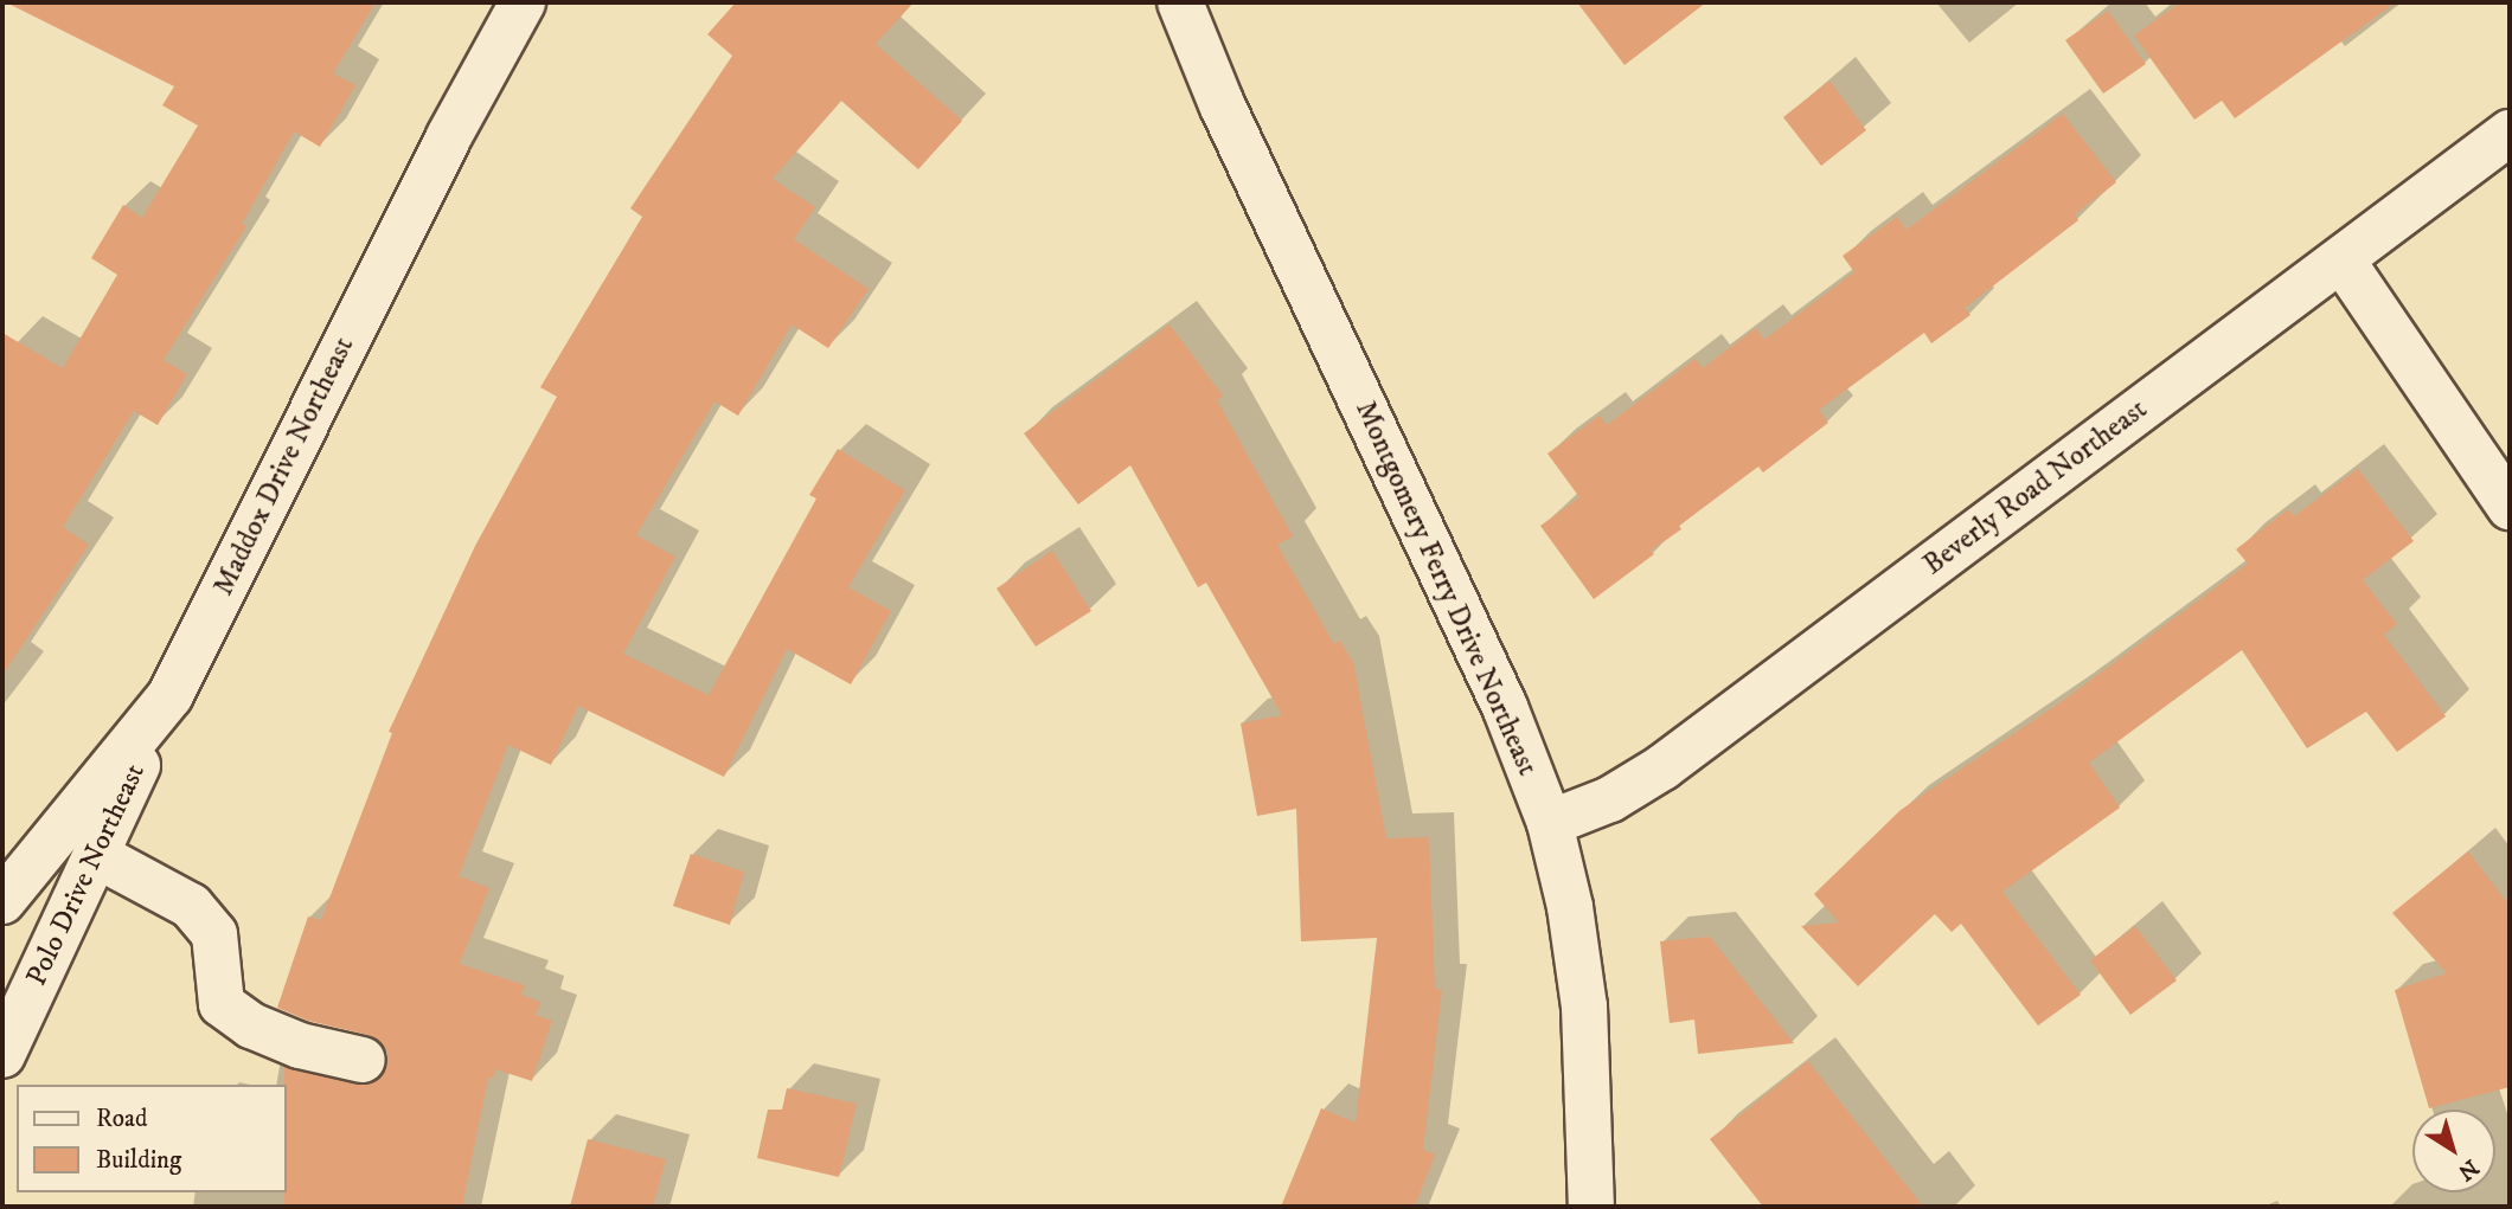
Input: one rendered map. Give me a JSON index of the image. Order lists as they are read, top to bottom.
{
  "streets": {
    "street": [
      "Maddox Drive Northeast",
      "Beverly Road Northeast",
      "Montgomery Ferry Drive Northeast",
      "Polo Drive Northeast"
    ]
  },
  "crossings": [
    ["Maddox Drive Northeast", "Polo Drive Northeast"],
    ["Beverly Road Northeast", "Montgomery Ferry Drive Northeast"]
  ],
  "legend": ["Road", "Building"],
  "north": "bottom right"
}
